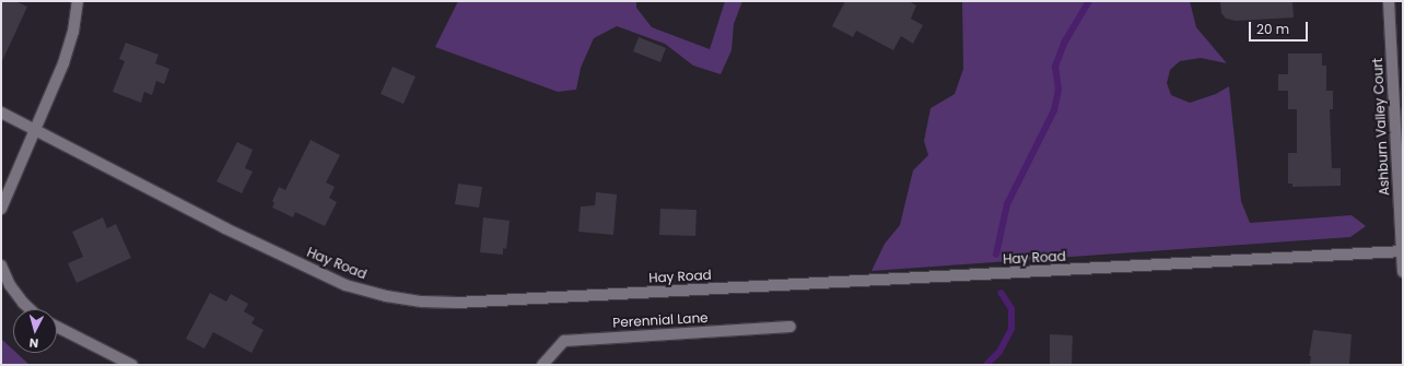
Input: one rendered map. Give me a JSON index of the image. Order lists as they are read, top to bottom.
{
  "streets": {
    "street": ["Ashburn Valley Court", "Hay Road", "Perennial Lane"]
  },
  "crossings": [
    ["Ashburn Valley Court", "Hay Road"]
  ],
  "scale_bar": "20 m",
  "north": "bottom"
}
